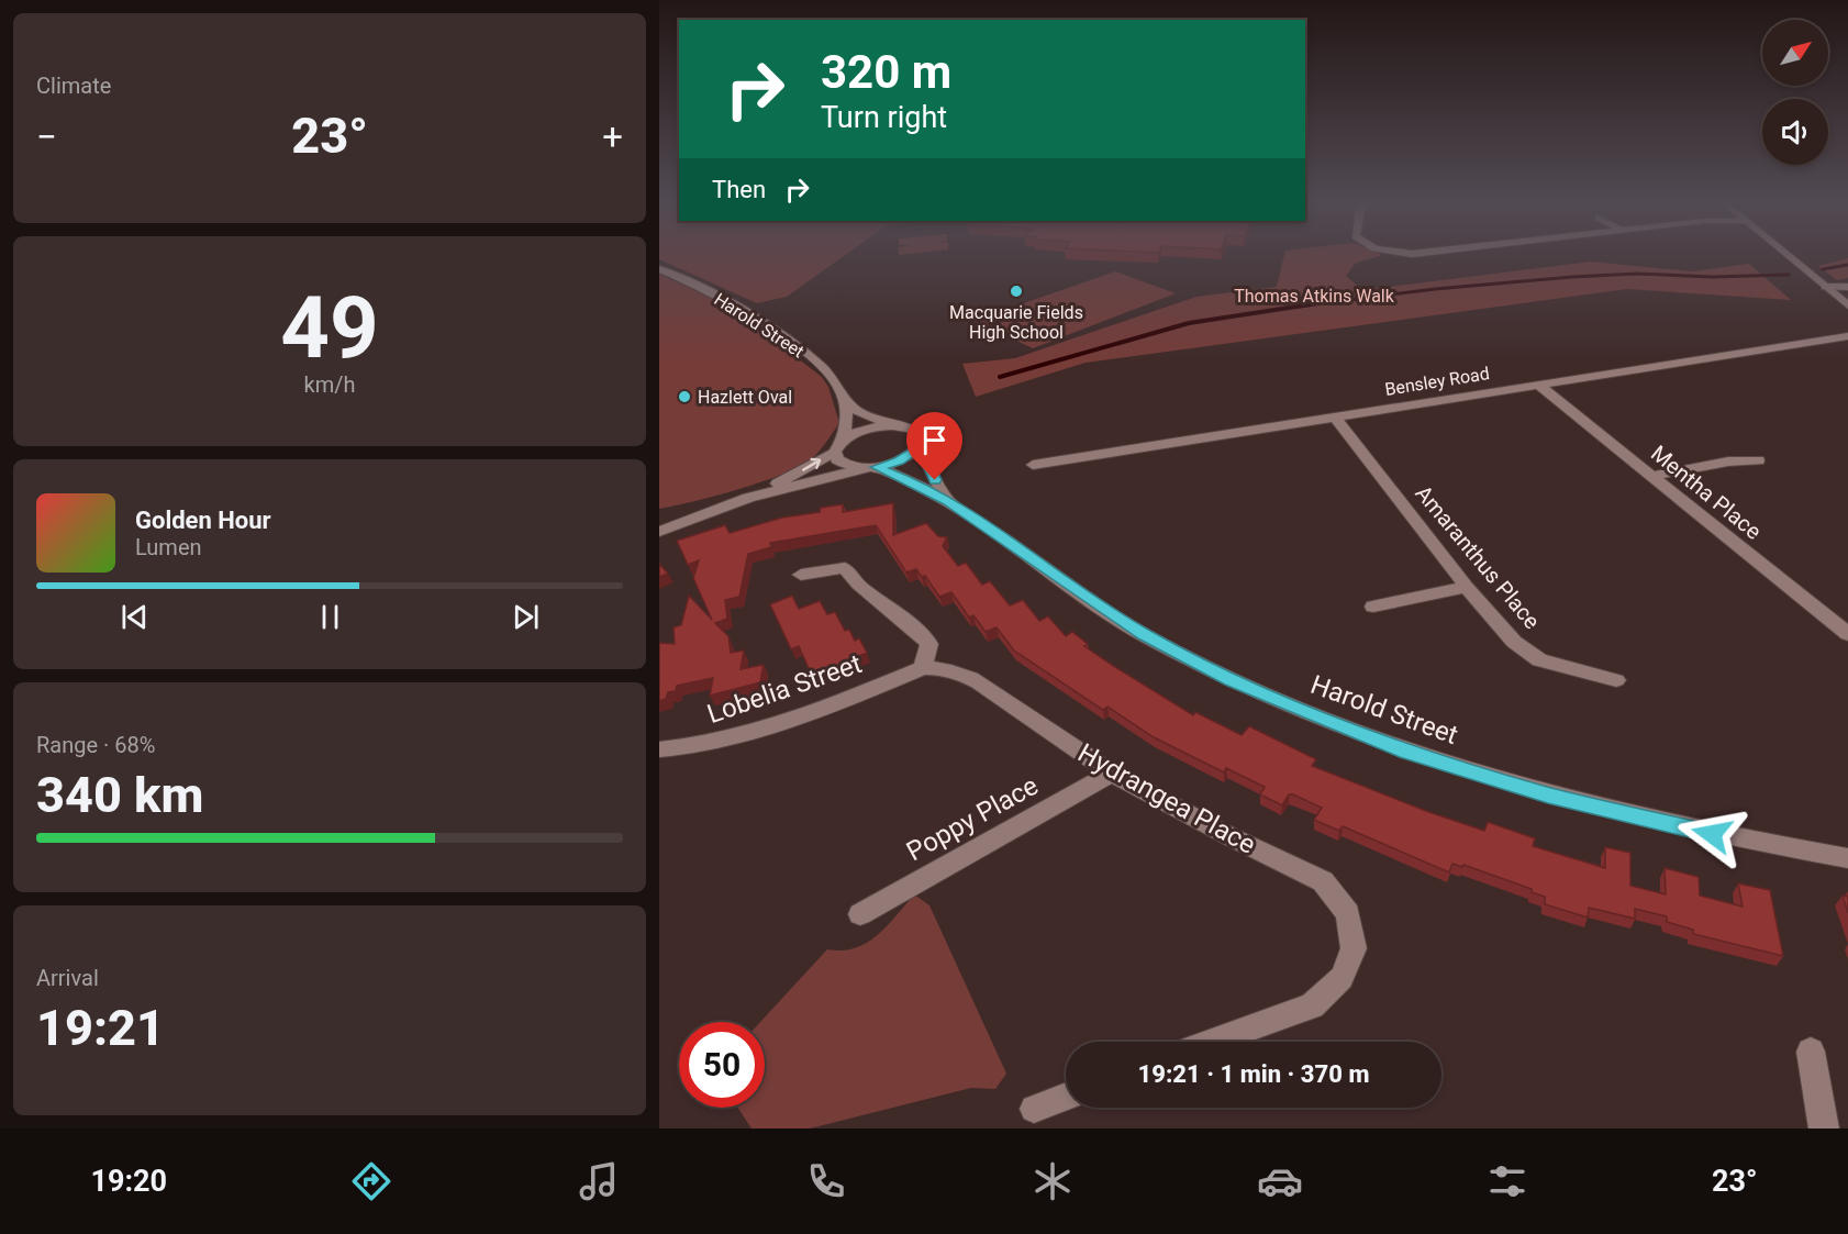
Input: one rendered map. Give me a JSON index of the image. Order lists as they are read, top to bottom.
{
  "streets": {
    "street": [
      "Harold Street",
      "Bensley Road",
      "Mentha Place",
      "Amaranthus Place",
      "Lobelia Street",
      "Hydrangea Place",
      "Poppy Place"
    ]
  },
  "crossings": [
    ["Bensley Road", "Mentha Place"],
    ["Bensley Road", "Amaranthus Place"],
    ["Lobelia Street", "Hydrangea Place"],
    ["Hydrangea Place", "Poppy Place"]
  ],
  "parks": ["Thomas Atkins Walk"],
  "places": ["Macquarie Fields High School", "Hazlett Oval"],
  "north": "top right",
  "page": {
    "tile": [
      "Climate",
      ["49", "km/h"],
      ["Range · 68%", "340 km"],
      ["Arrival", "19:21"]
    ],
    "turn": ["320 m", "Turn right"],
    "heat": ["−", "23°", "+"],
    "then": "Then",
    "song": ["Golden Hour", "Lumen"],
    "limit": "50",
    "trip": "19:21 · 1 min · 370 m",
    "tabs": ["19:20", "23°"]
  }
}
